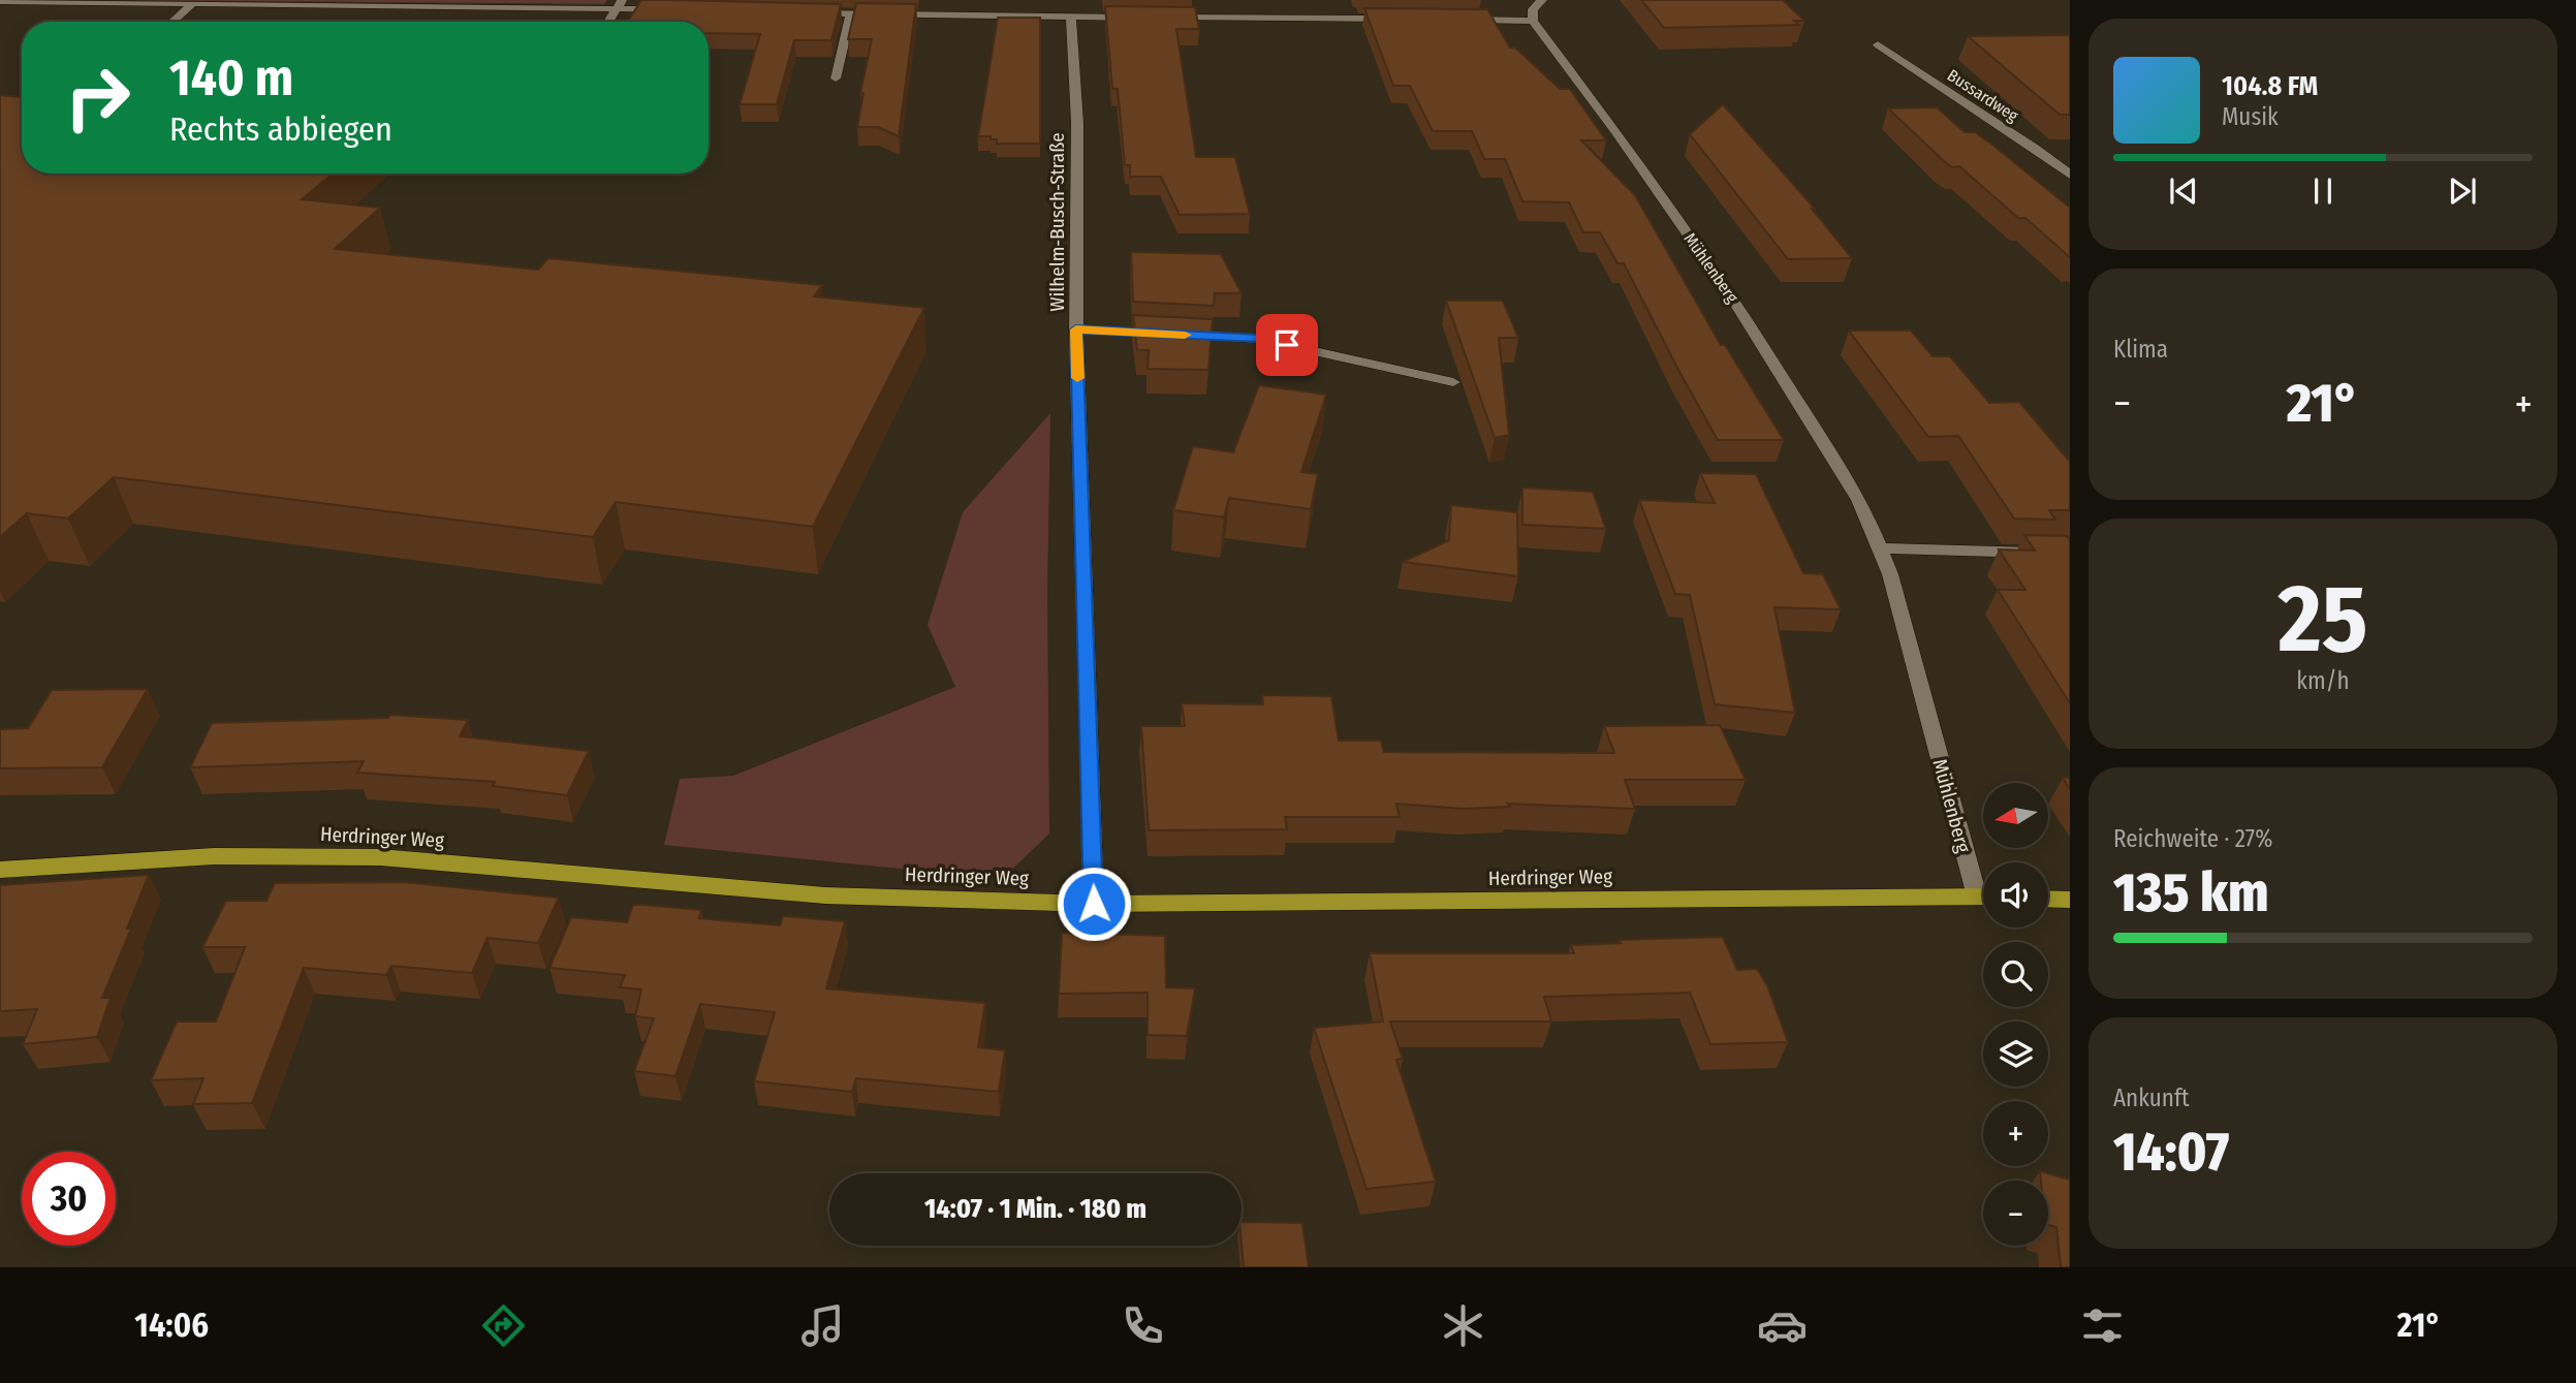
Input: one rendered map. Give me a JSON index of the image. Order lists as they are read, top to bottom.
{
  "streets": {
    "main road": ["Herdringer Weg"],
    "street": ["Bussardweg", "Wilhelm-Busch-Straße", "Mühlenberg"]
  },
  "crossings": [
    ["Wilhelm-Busch-Straße", "Herdringer Weg"]
  ],
  "north": "left",
  "page": {
    "turn": ["140 m", "Rechts abbiegen"],
    "song": ["104.8 FM", "Musik"],
    "tile": [
      "Klima",
      ["25", "km/h"],
      ["Reichweite · 27%", "135 km"],
      ["Ankunft", "14:07"]
    ],
    "heat": ["−", "21°", "+"],
    "map_buttons": ["+", "−"],
    "limit": "30",
    "trip": "14:07 · 1 Min. · 180 m",
    "tabs": ["14:06", "21°"]
  }
}
